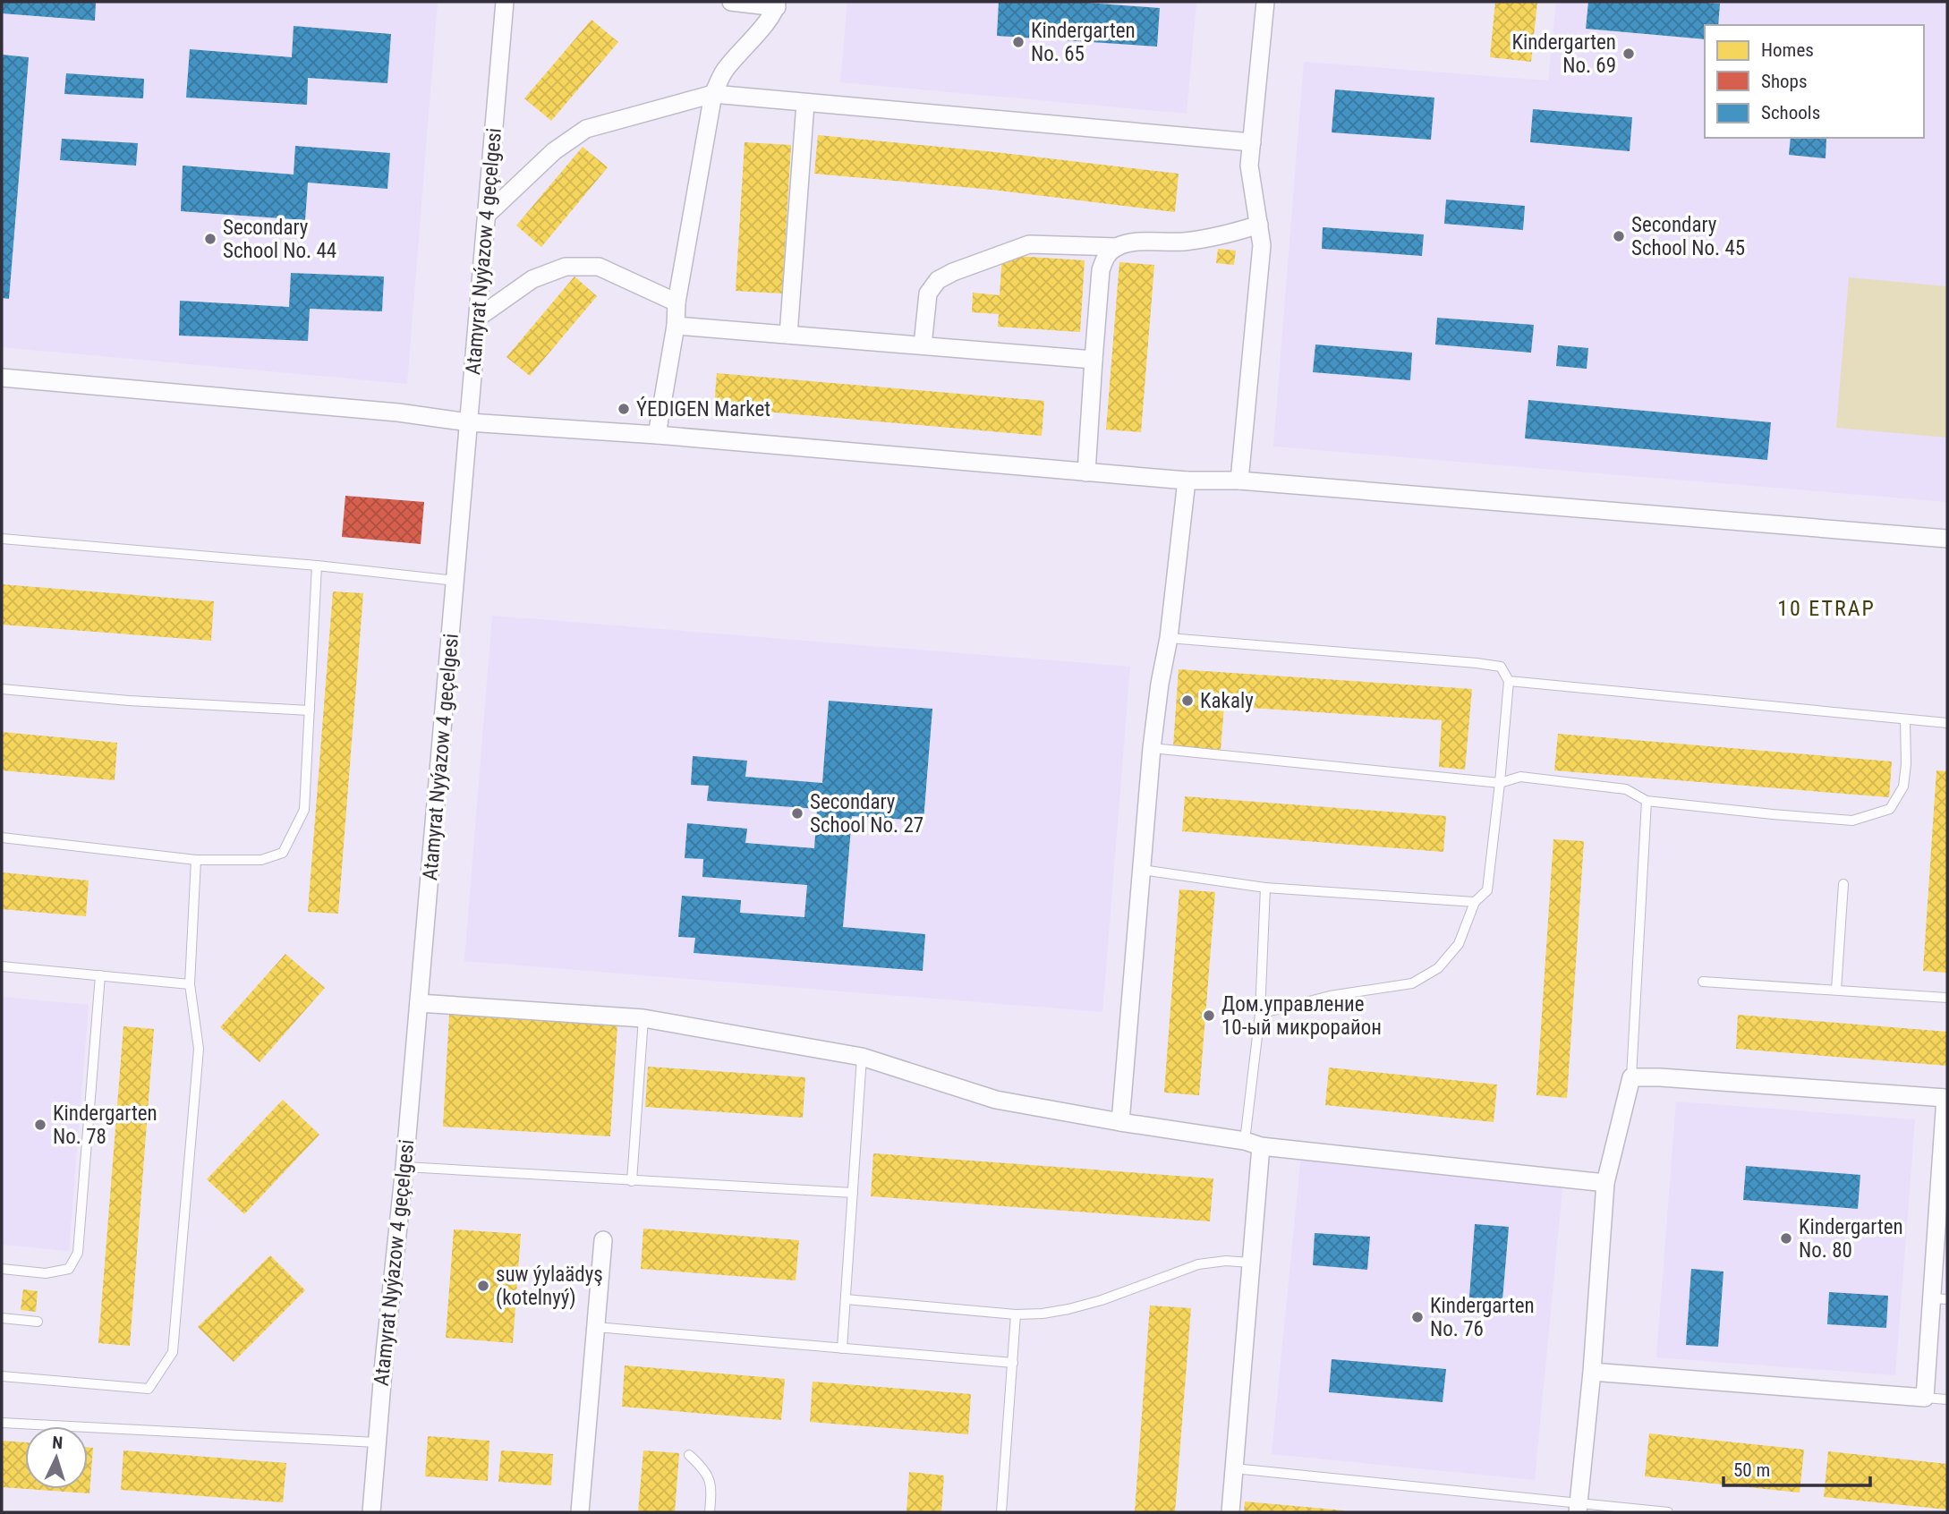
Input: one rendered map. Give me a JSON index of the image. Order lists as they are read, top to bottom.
{
  "streets": {
    "street": ["Atamyrat Nyýazow 4 geçelgesi"]
  },
  "districts": ["10 ETRAP"],
  "places": [
    "Kindergarten No. 65",
    "Kindergarten No. 69",
    "Secondary School No. 45",
    "Secondary School No. 44",
    "ÝEDIGEN Market",
    "Kakaly",
    "Secondary School No. 27",
    "Дом.управление 10-ый микрорайон",
    "Kindergarten No. 78",
    "Kindergarten No. 80",
    "suw ýylaädyş (kotelnyý)",
    "Kindergarten No. 76"
  ],
  "legend": ["Homes", "Shops", "Schools"],
  "scale_bar": "50 m",
  "north": "top"
}
